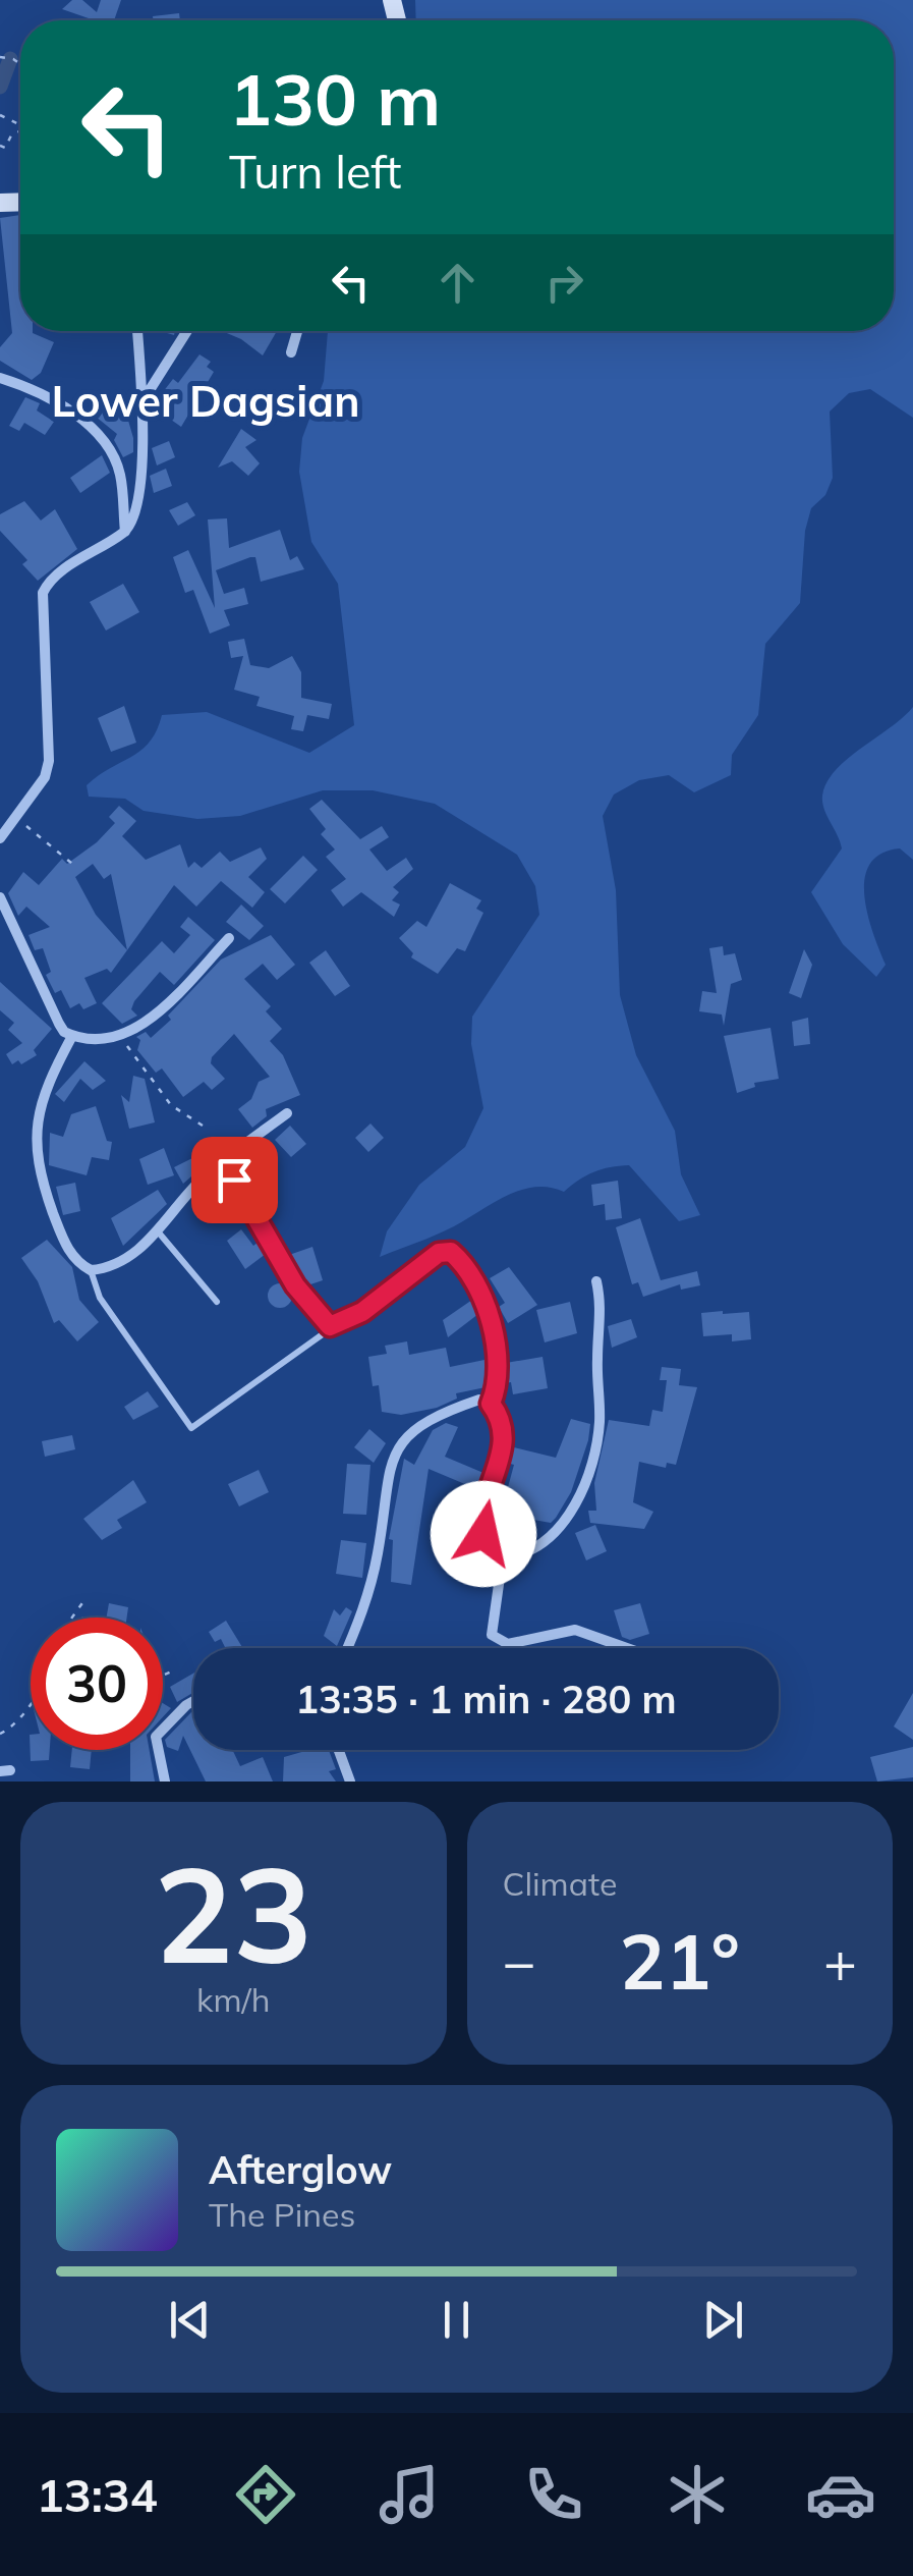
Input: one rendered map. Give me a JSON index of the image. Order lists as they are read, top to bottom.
{
  "districts": ["Lower Dagsian"],
  "page": {
    "turn": ["130 m", "Turn left"],
    "limit": "30",
    "trip": "13:35 · 1 min · 280 m",
    "tile": [
      ["23", "km/h"],
      "Climate"
    ],
    "heat": ["−", "21°", "+"],
    "song": ["Afterglow", "The Pines"],
    "tabs": "13:34"
  }
}
